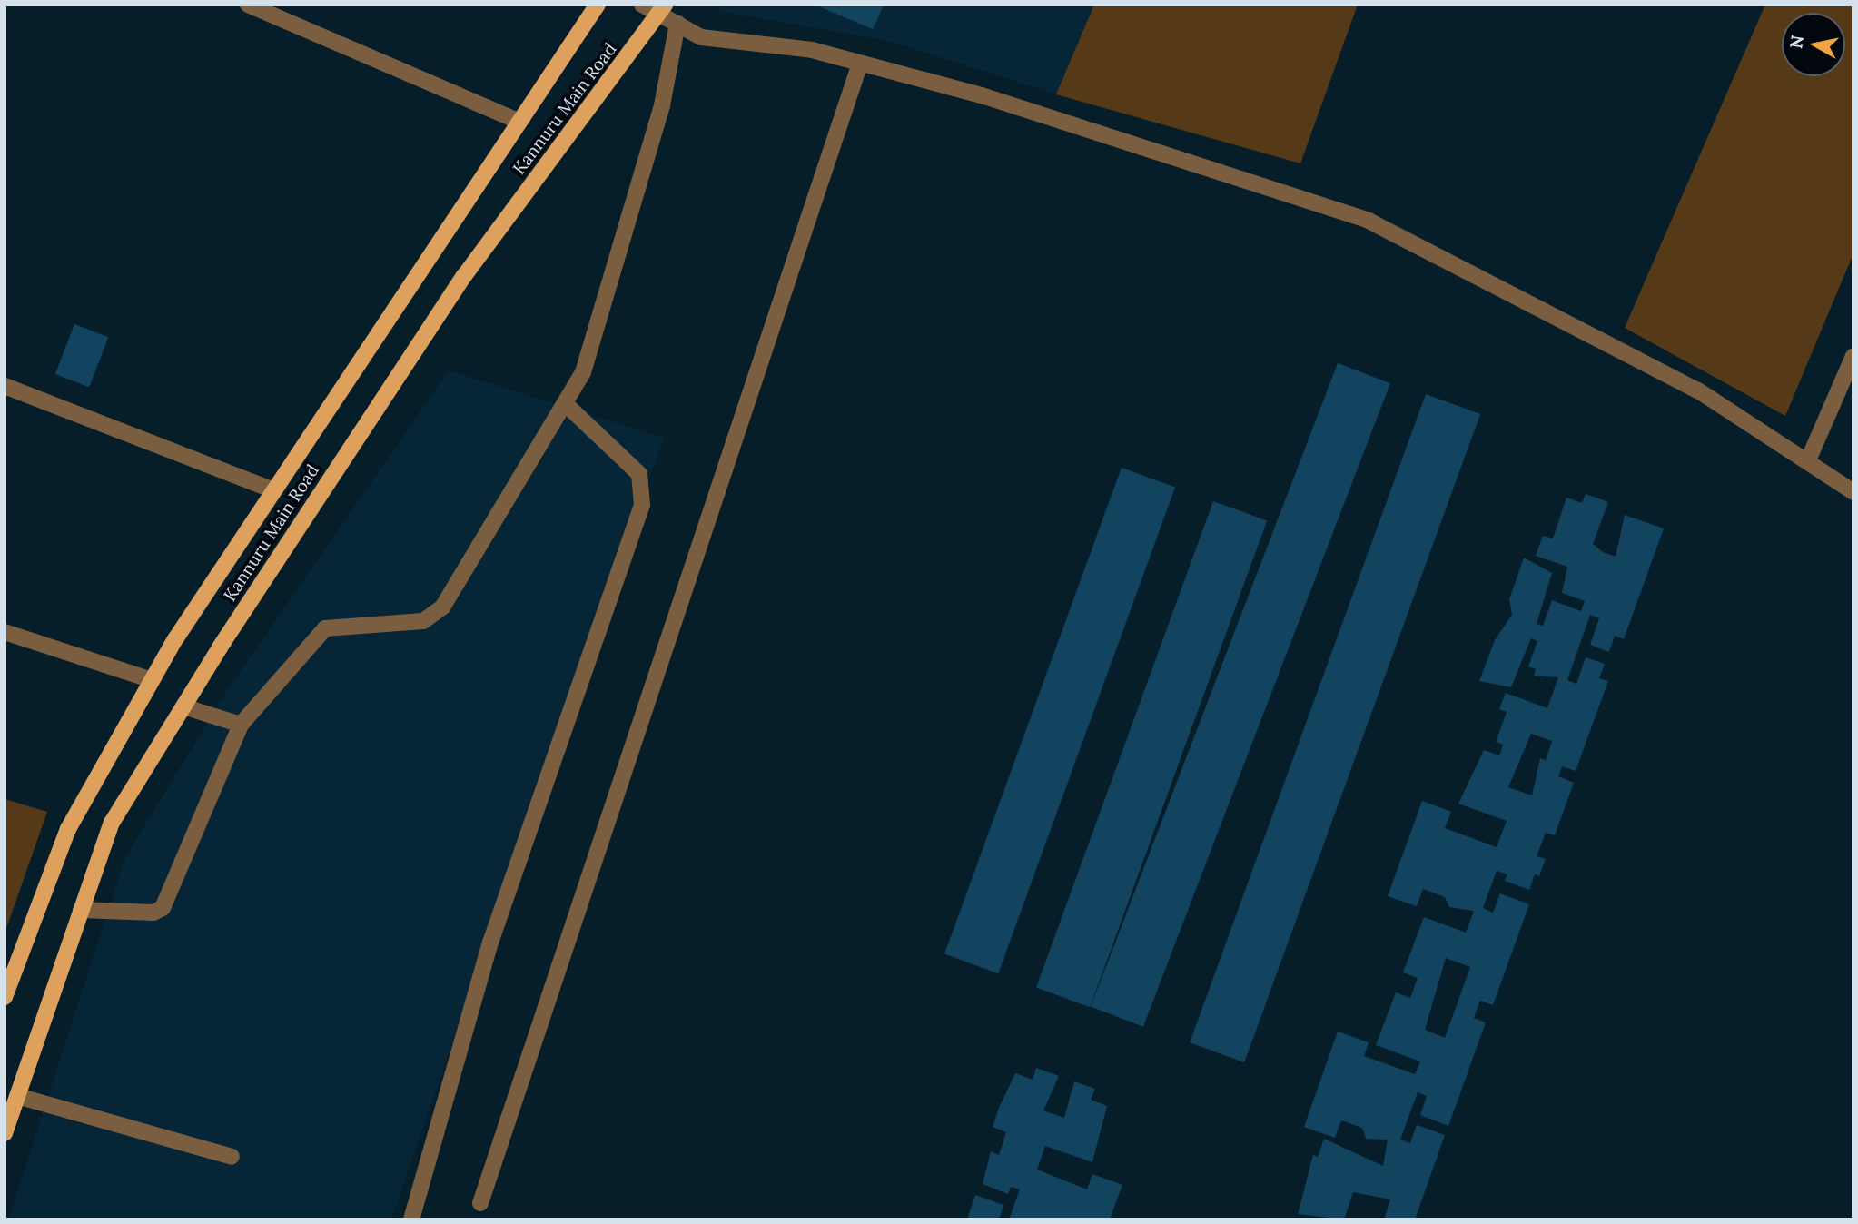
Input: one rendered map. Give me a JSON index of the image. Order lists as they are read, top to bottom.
{
  "streets": {
    "main road": ["Kannuru Main Road"]
  },
  "north": "left"
}
